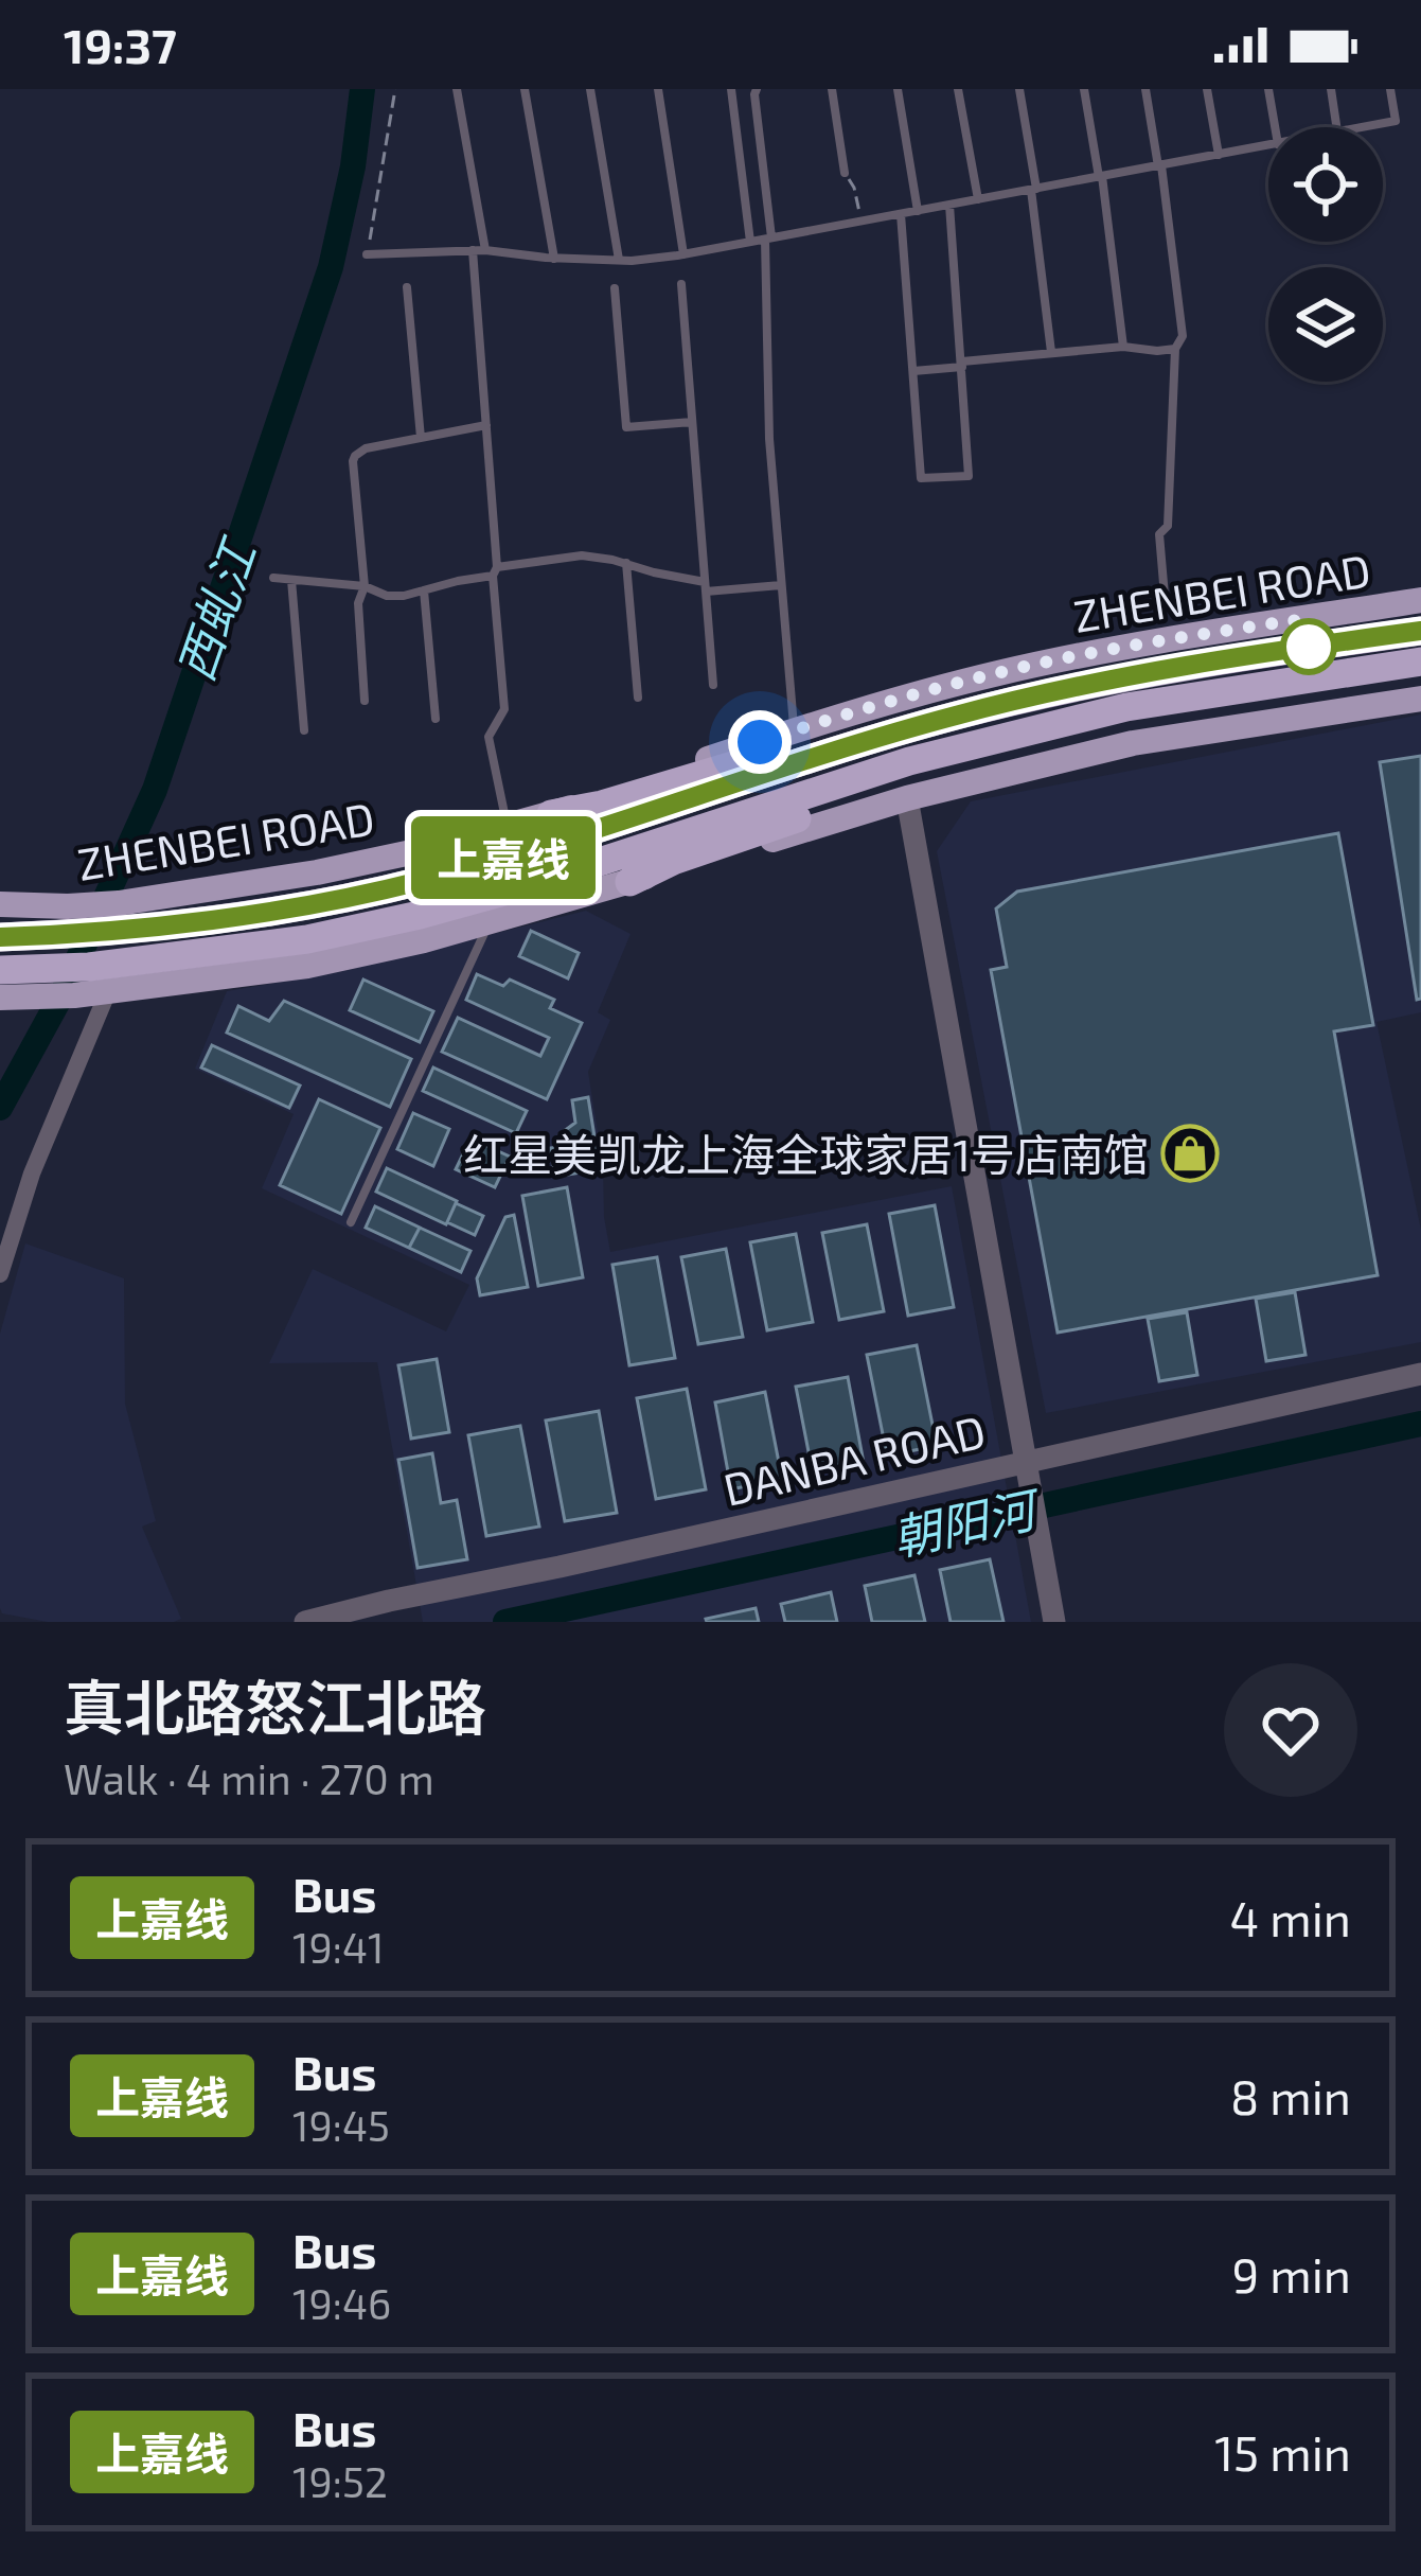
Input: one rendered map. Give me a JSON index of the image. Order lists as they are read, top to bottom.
{
  "streets": {
    "main road": ["ZHENBEI ROAD"],
    "street": ["DANBA ROAD"]
  },
  "water": ["西虬江", "朝阳河"],
  "places": {
    "shop": ["红星美凯龙上海全球家居1号店南馆"]
  },
  "lines": ["bus line 上嘉线"],
  "page": {
    "status": "19:37",
    "on_map": "上嘉线",
    "heading": ["真北路怒江北路", "Walk · 4 min · 270 m"],
    "list": [
      {
        "mark": "上嘉线",
        "name": "Bus",
        "note": "19:41",
        "value": "4 min"
      },
      {
        "mark": "上嘉线",
        "name": "Bus",
        "note": "19:45",
        "value": "8 min"
      },
      {
        "mark": "上嘉线",
        "name": "Bus",
        "note": "19:46",
        "value": "9 min"
      },
      {
        "mark": "上嘉线",
        "name": "Bus",
        "note": "19:52",
        "value": "15 min"
      }
    ]
  }
}
